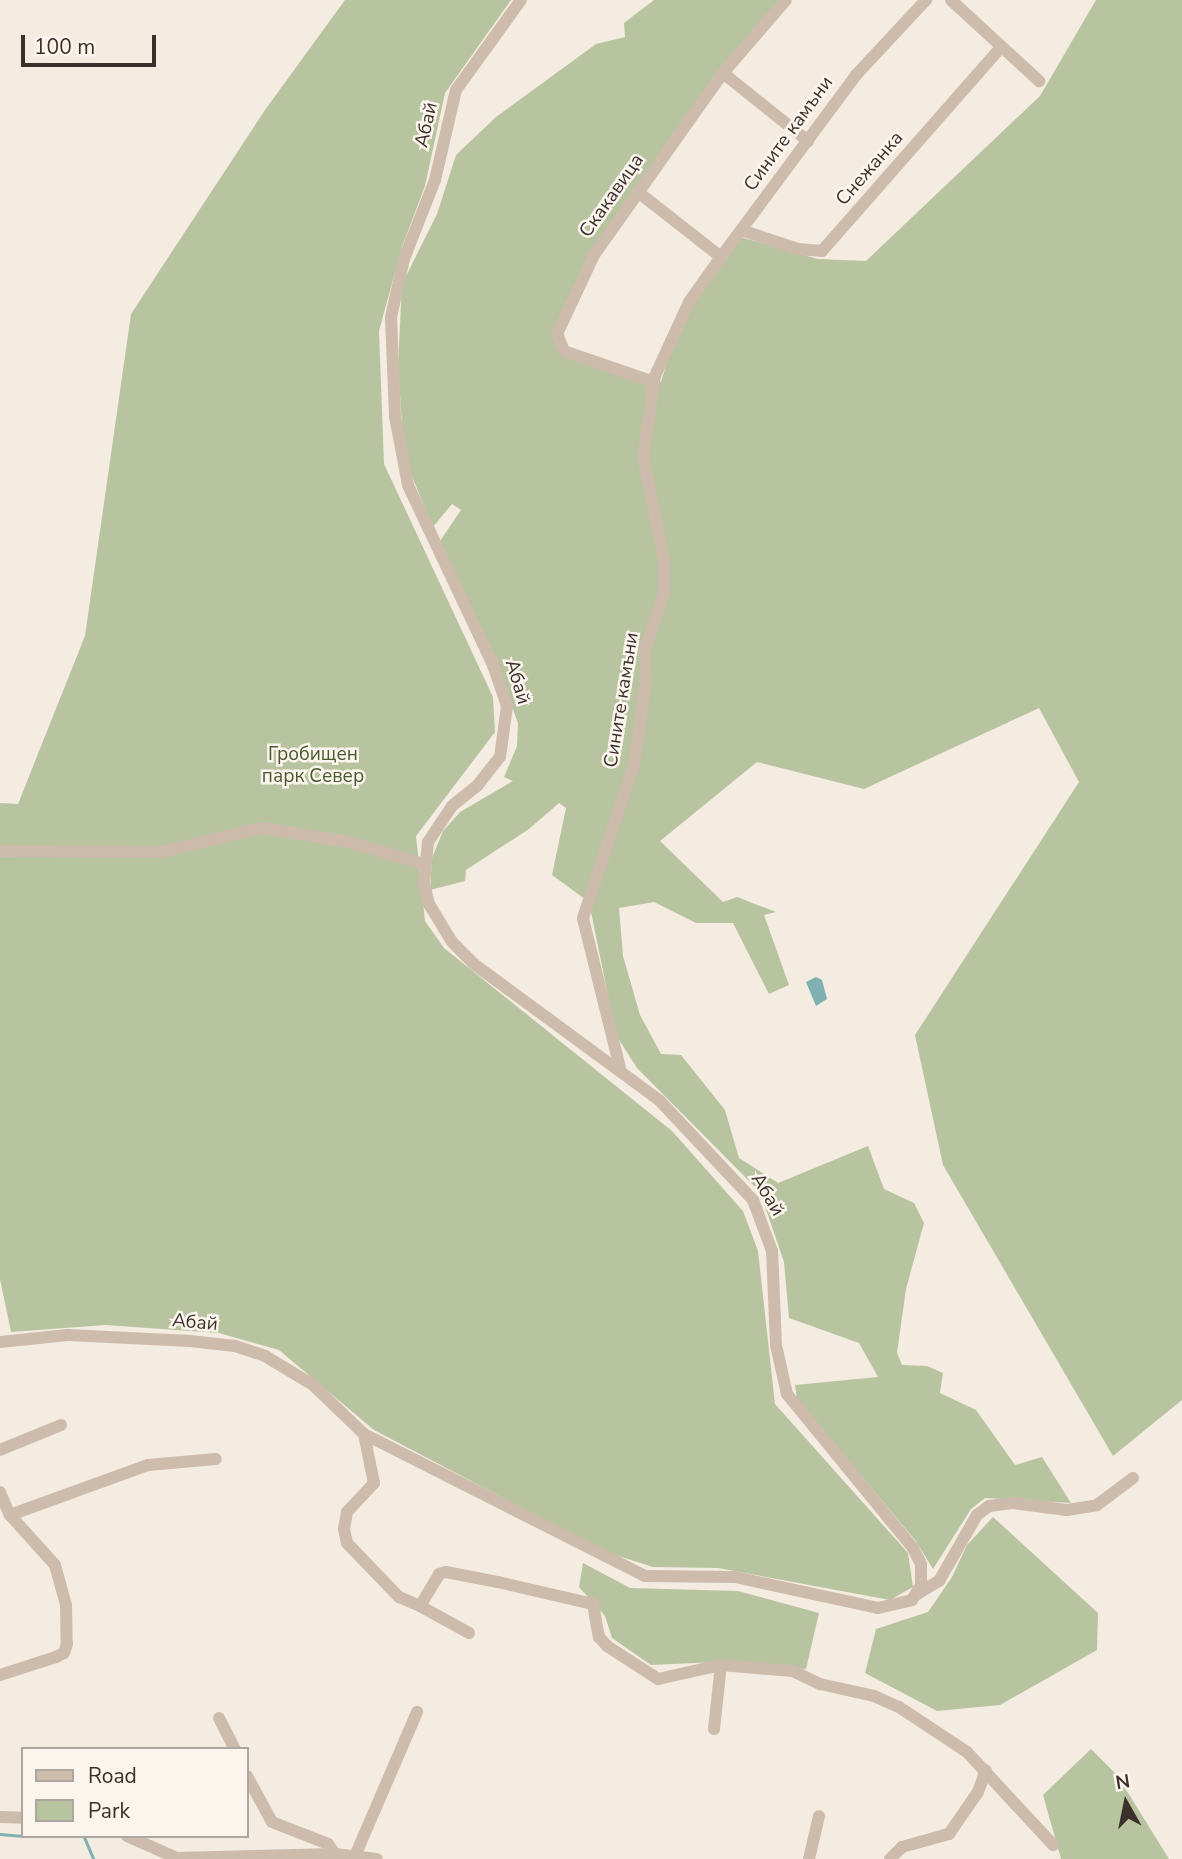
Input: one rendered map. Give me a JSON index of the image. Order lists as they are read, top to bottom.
{
  "streets": {
    "street": [
      "Абай",
      "Сините камъни",
      "Снежанка",
      "Скакавица"
    ]
  },
  "crossings": [
    ["Абай", "Сините камъни"],
    ["Сините камъни", "Снежанка"],
    ["Сините камъни", "Скакавица"]
  ],
  "parks": ["Гробищен парк Север"],
  "legend": ["Road", "Park"],
  "scale_bar": "100 m",
  "north": "top"
}
